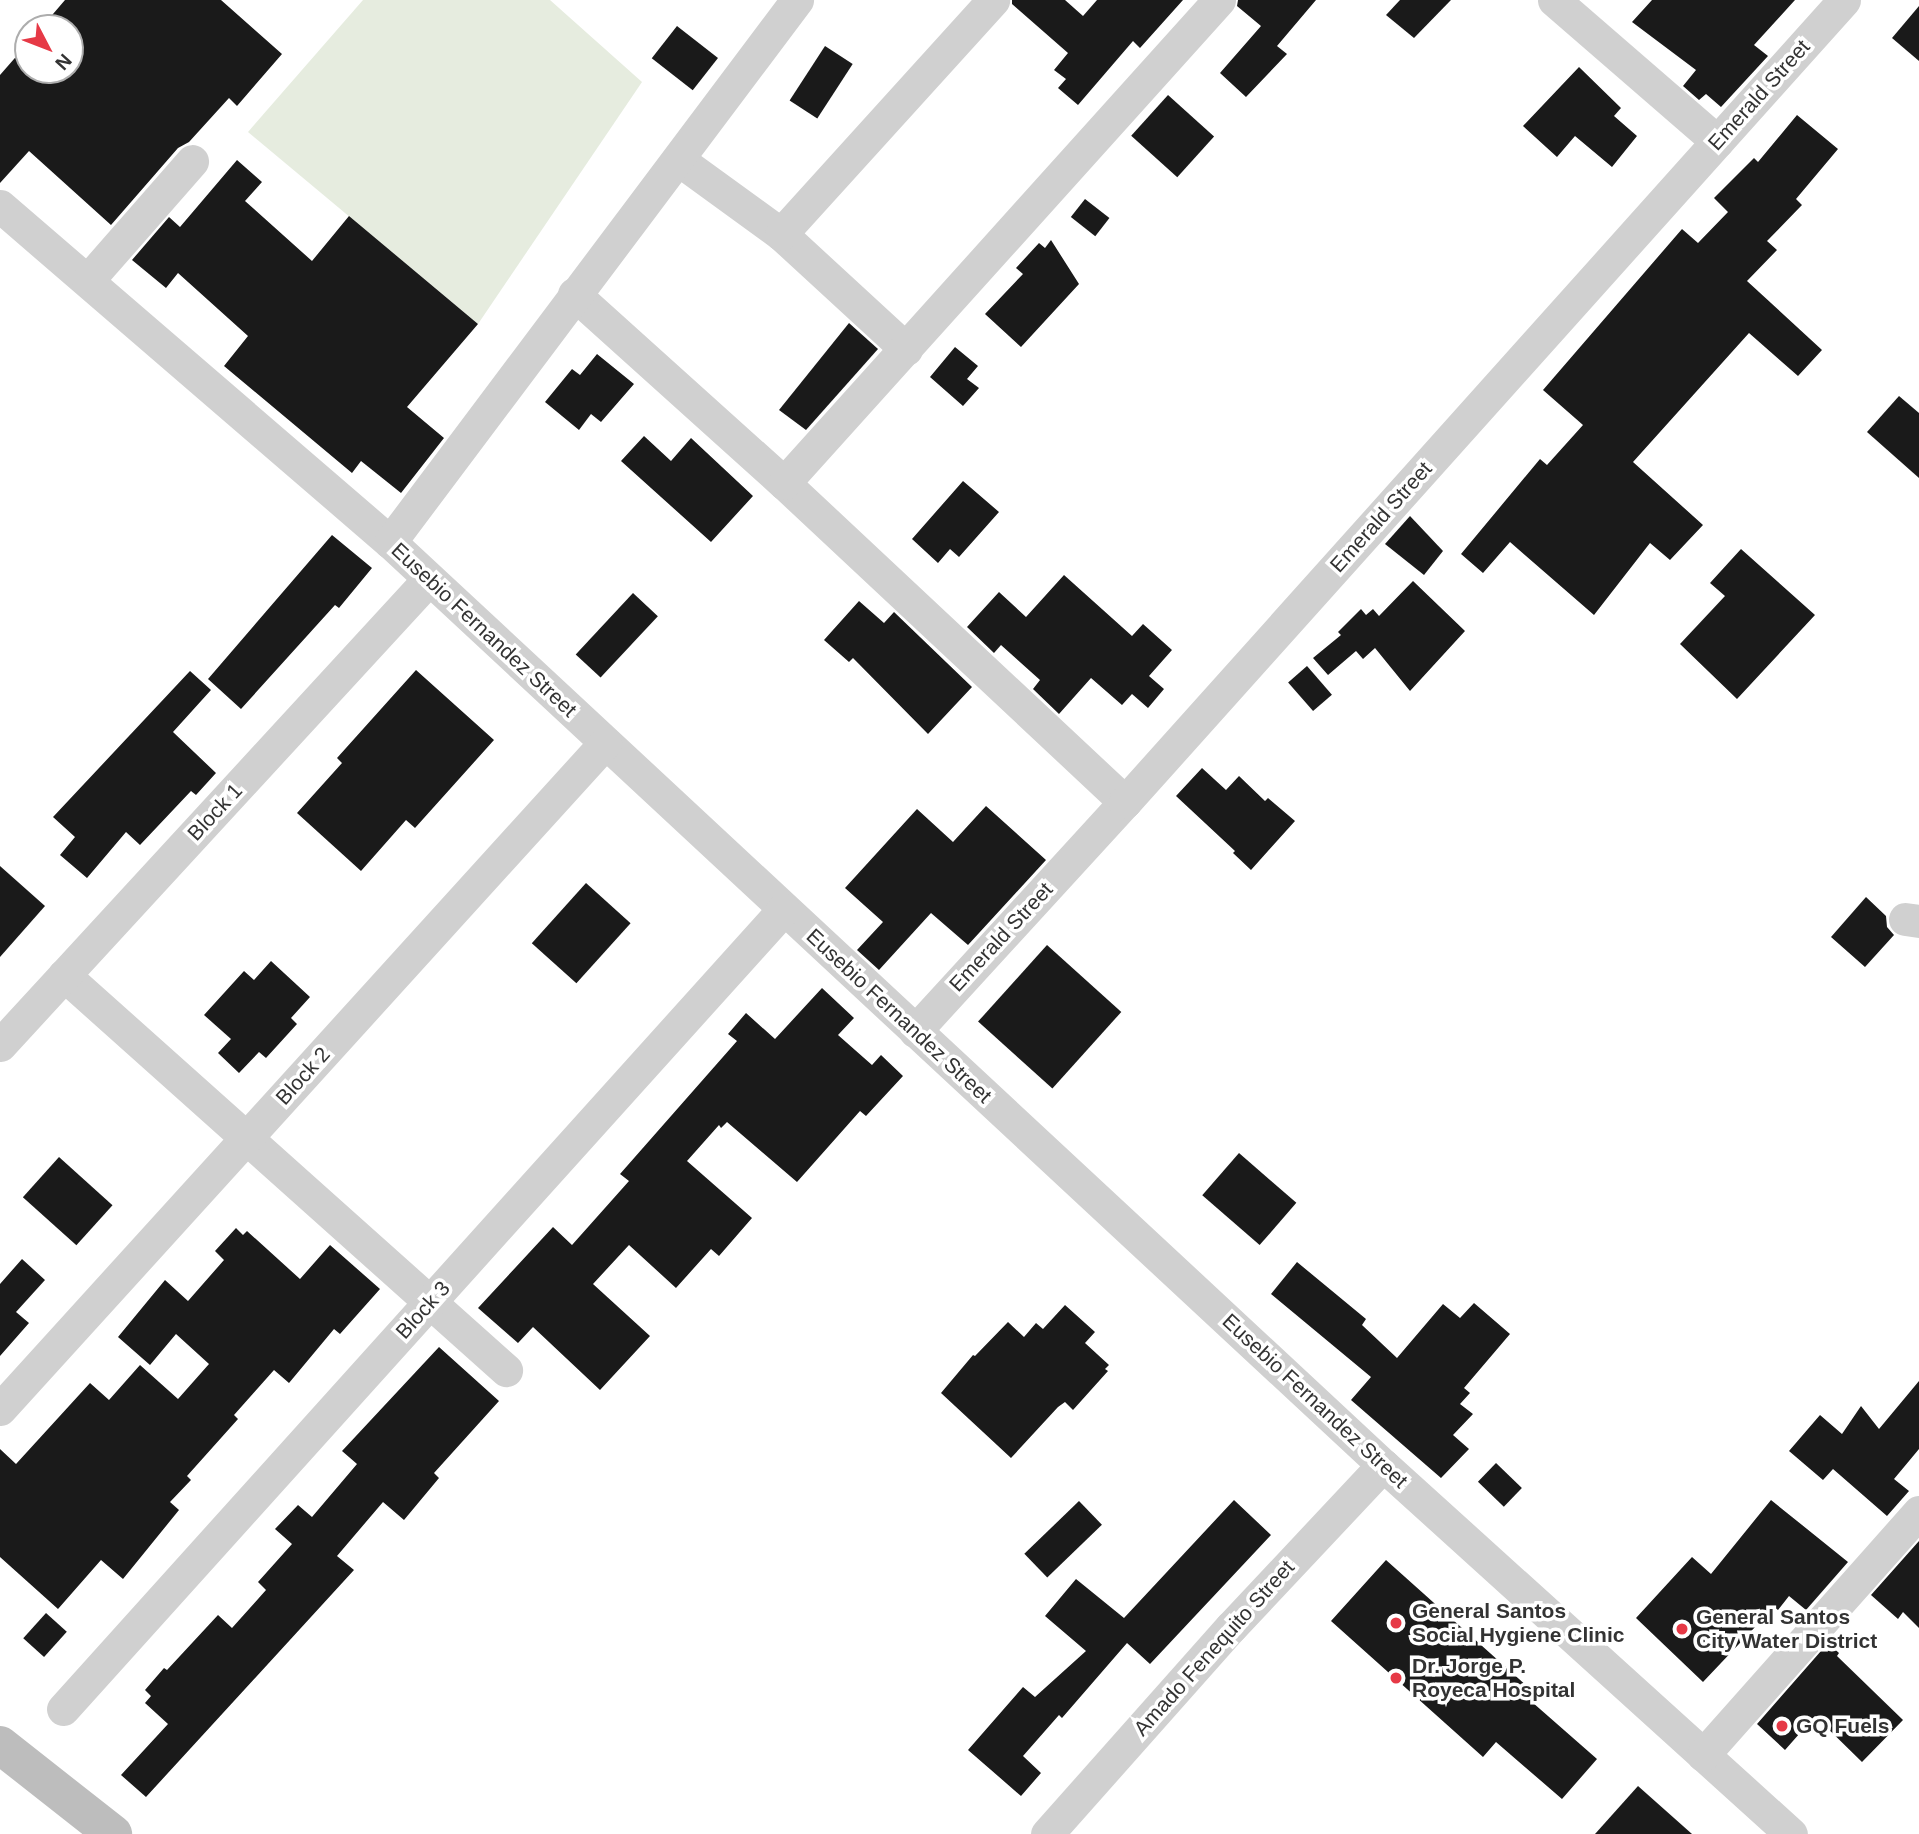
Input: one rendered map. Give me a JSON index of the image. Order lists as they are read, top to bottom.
{
  "streets": {
    "street": [
      "Emerald Street",
      "Eusebio Fernandez Street",
      "Block 1",
      "Block 2",
      "Block 3",
      "Amado Fenequito Street"
    ]
  },
  "crossings": [
    ["Emerald Street", "Eusebio Fernandez Street"],
    ["Eusebio Fernandez Street", "Block 1"],
    ["Eusebio Fernandez Street", "Block 2"],
    ["Eusebio Fernandez Street", "Block 3"],
    ["Eusebio Fernandez Street", "Amado Fenequito Street"]
  ],
  "places": [
    "General Santos Social Hygiene Clinic",
    "General Santos City Water District",
    "Dr. Jorge P. Royeca Hospital",
    "GQ Fuels"
  ],
  "north": "bottom right"
}
